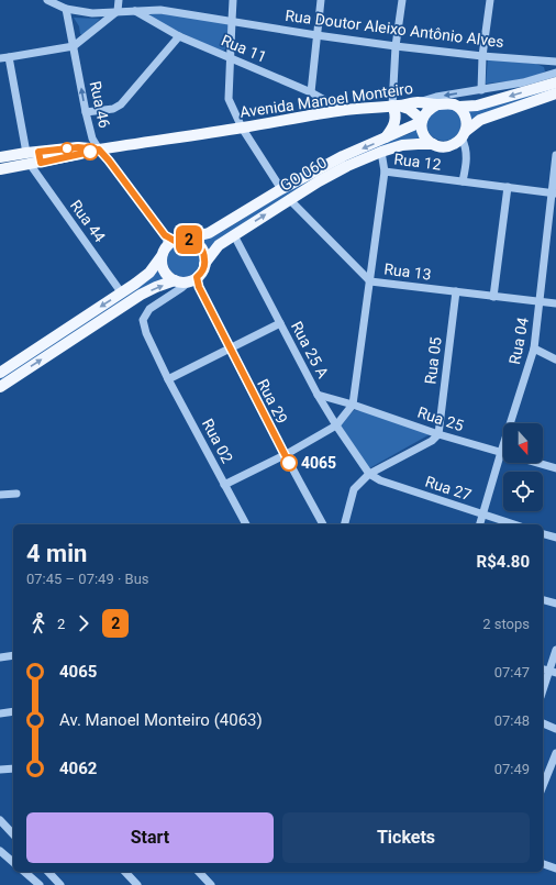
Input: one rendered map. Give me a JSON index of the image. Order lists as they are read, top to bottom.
{
  "streets": {
    "main road": ["Avenida Manoel Monteiro", "GO 060"],
    "street": [
      "Rua Doutor Aleixo Antônio Alves",
      "Rua 11",
      "Rua 46",
      "Rua 12",
      "Rua 44",
      "Rua 13",
      "Rua 04",
      "Rua 25 A",
      "Rua 05",
      "Rua 29",
      "Rua 25",
      "Rua 02",
      "Rua 27"
    ]
  },
  "crossings": [
    ["Rua Doutor Aleixo Antônio Alves", "Rua 11"],
    ["Rua Doutor Aleixo Antônio Alves", "Rua 46"],
    ["Rua 11", "Avenida Manoel Monteiro"],
    ["Avenida Manoel Monteiro", "Rua 46"],
    ["Avenida Manoel Monteiro", "Rua 44"],
    ["Rua 46", "GO 060"],
    ["Rua 46", "Rua 29"],
    ["Rua 46", "Rua 02"],
    ["Rua 12", "Rua 13"],
    ["Rua 12", "Rua 04"],
    ["Rua 12", "Rua 25"],
    ["Rua 12", "Rua 02"],
    ["GO 060", "Rua 13"],
    ["GO 060", "Rua 25 A"],
    ["GO 060", "Rua 29"],
    ["GO 060", "Rua 02"],
    ["Rua 13", "Rua 04"],
    ["Rua 13", "Rua 05"],
    ["Rua 04", "Rua 25"],
    ["Rua 04", "Rua 27"],
    ["Rua 25 A", "Rua 25"],
    ["Rua 25 A", "Rua 02"],
    ["Rua 25 A", "Rua 27"],
    ["Rua 05", "Rua 25"],
    ["Rua 29", "Rua 02"],
    ["Rua 25", "Rua 02"]
  ],
  "places": ["4065"],
  "lines": ["bus line 2"],
  "north": "bottom",
  "page": {
    "on_map": "2",
    "heading": ["4 min", "07:45 – 07:49 · Bus", "R$4.80"],
    "legs": ["2", "2", "2 stops"],
    "list": [
      {
        "name": "4065",
        "value": "07:47"
      },
      {
        "name": "Av. Manoel Monteiro (4063)",
        "value": "07:48"
      },
      {
        "name": "4062",
        "value": "07:49"
      }
    ],
    "buttons": ["Start", "Tickets"]
  }
}
